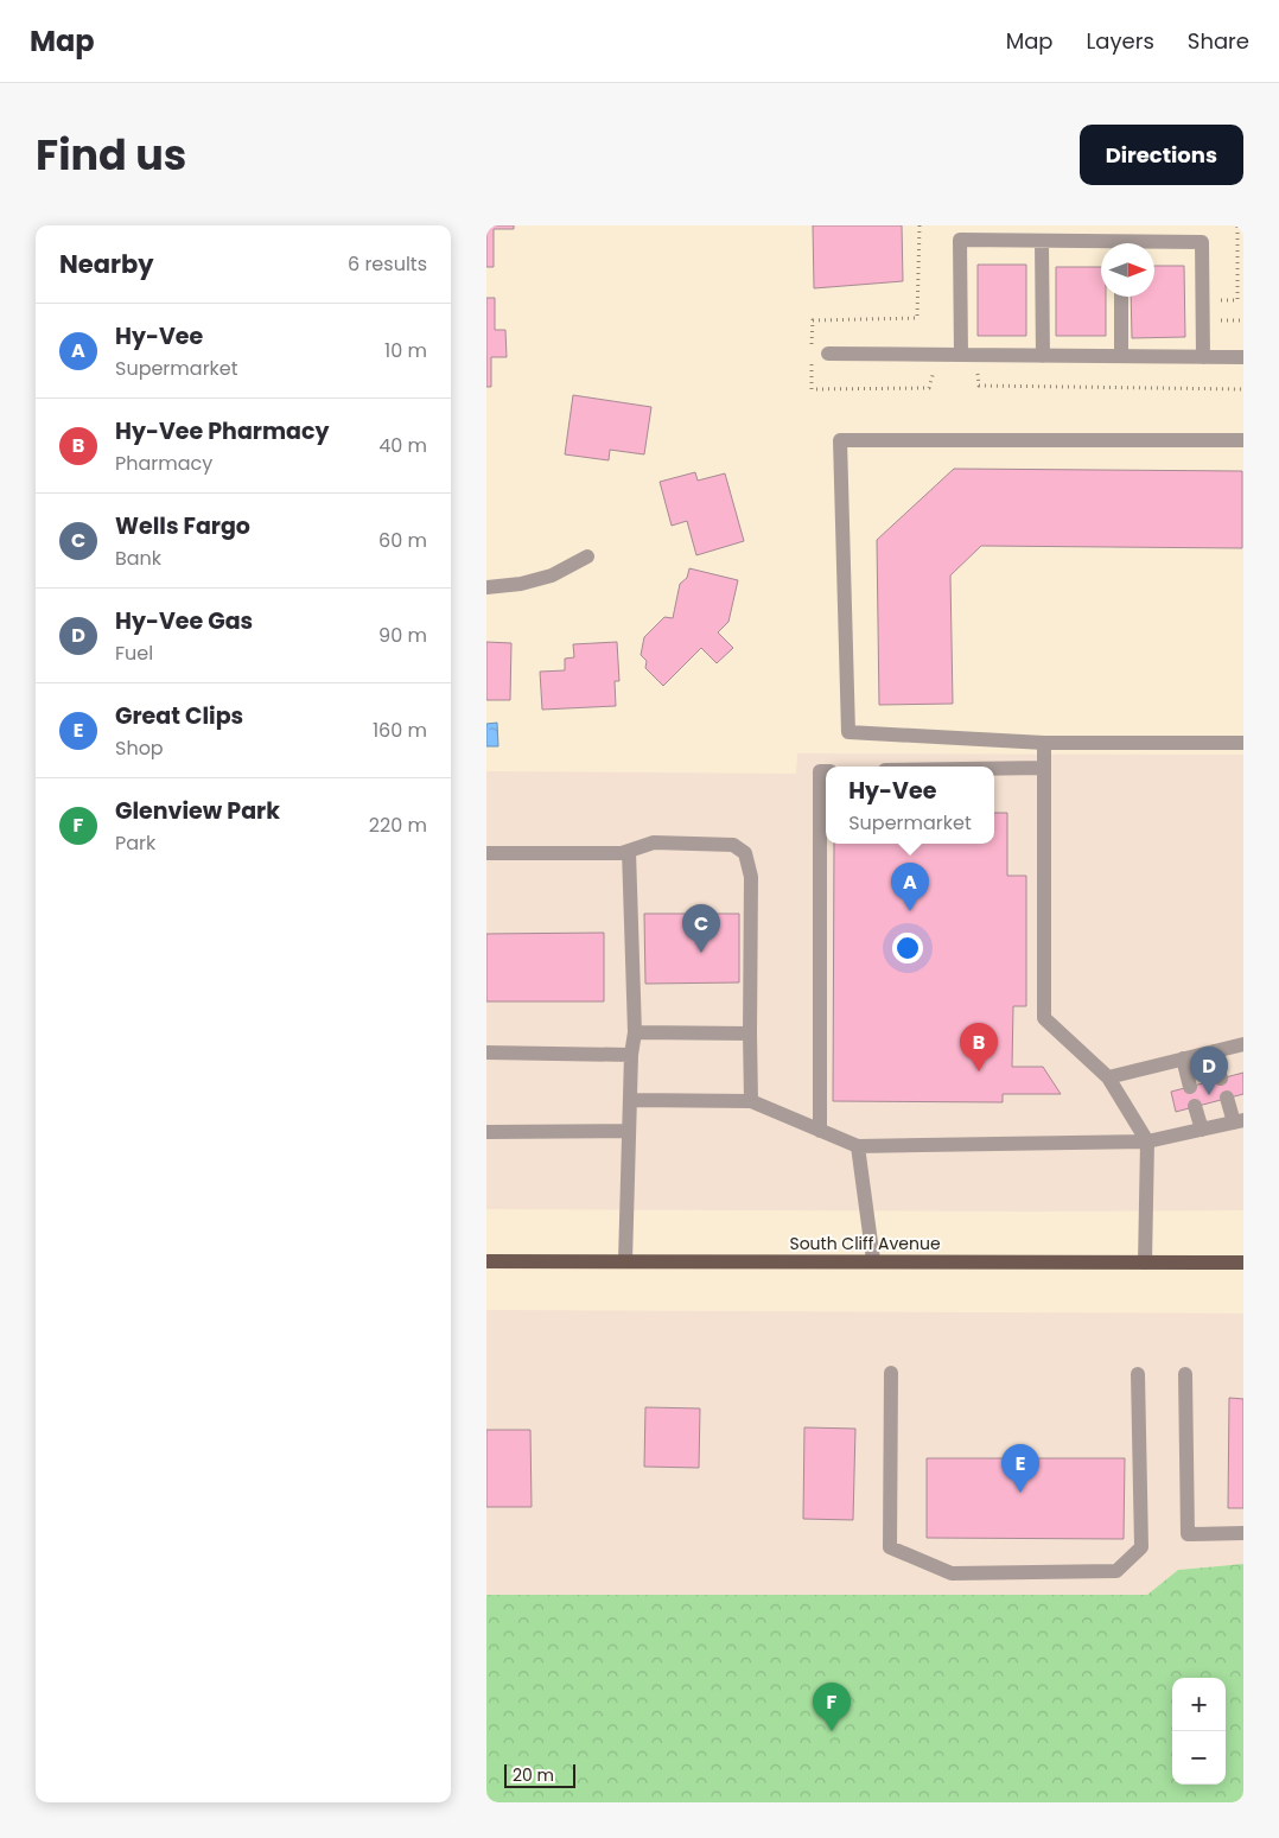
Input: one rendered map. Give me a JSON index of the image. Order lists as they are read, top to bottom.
{
  "streets": {
    "main road": ["South Cliff Avenue"]
  },
  "scale_bar": "20 m",
  "north": "right",
  "page": {
    "header": "Map",
    "nav": ["Map", "Layers", "Share"],
    "title": "Find us",
    "buttons": "Directions",
    "heading": ["Nearby", "6 results"],
    "list": [
      {
        "mark": "A",
        "name": "Hy-Vee",
        "note": "Supermarket",
        "value": "10 m"
      },
      {
        "mark": "B",
        "name": "Hy-Vee Pharmacy",
        "note": "Pharmacy",
        "value": "40 m"
      },
      {
        "mark": "C",
        "name": "Wells Fargo",
        "note": "Bank",
        "value": "60 m"
      },
      {
        "mark": "D",
        "name": "Hy-Vee Gas",
        "note": "Fuel",
        "value": "90 m"
      },
      {
        "mark": "E",
        "name": "Great Clips",
        "note": "Shop",
        "value": "160 m"
      },
      {
        "mark": "F",
        "name": "Glenview Park",
        "note": "Park",
        "value": "220 m"
      }
    ],
    "popup": ["Hy-Vee", "Supermarket"],
    "pins": [
      "A",
      "C",
      "B",
      "D",
      "E",
      "F"
    ],
    "map_buttons": ["+", "−"],
    "scale": "20 m"
  }
}
